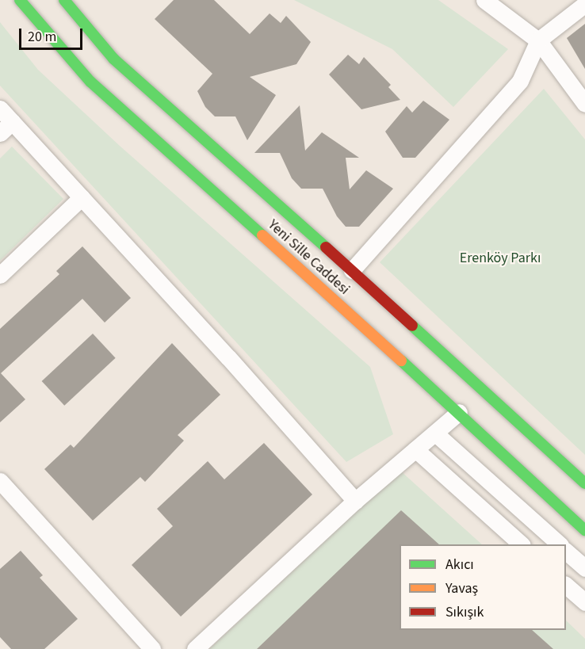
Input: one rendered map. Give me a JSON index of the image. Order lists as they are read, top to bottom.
{
  "streets": {
    "main road": ["Yeni Sille Caddesi"]
  },
  "parks": ["Erenköy Parkı"],
  "legend": ["Akıcı", "Yavaş", "Sıkışık"],
  "scale_bar": "20 m"
}
